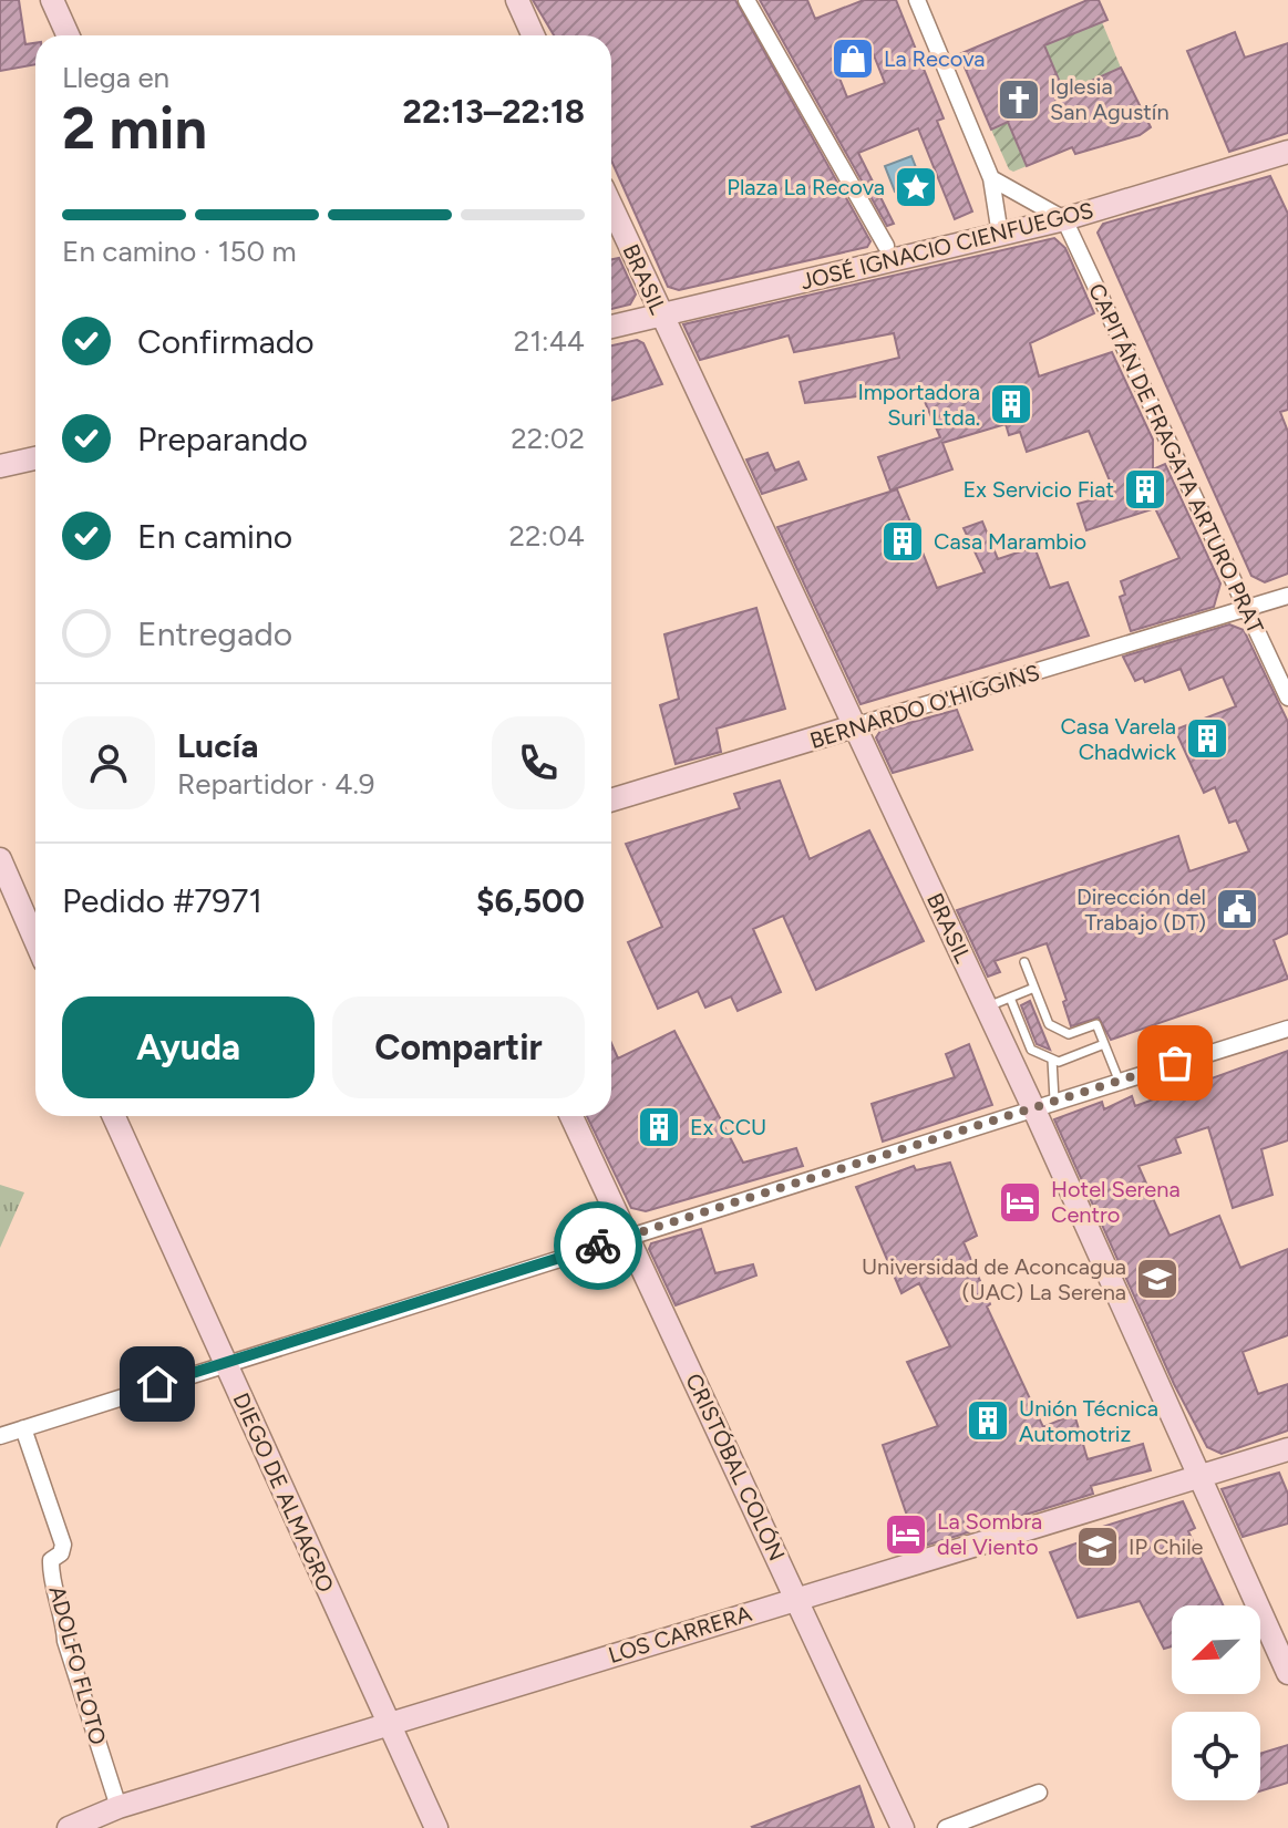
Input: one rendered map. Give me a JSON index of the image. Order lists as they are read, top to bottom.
{
  "streets": {
    "street": [
      "JOSÉ IGNACIO CIENFUEGOS",
      "BRASIL",
      "CAPITÁN DE FRAGATA ARTURO PRAT",
      "BERNARDO O'HIGGINS",
      "CRISTÓBAL COLÓN",
      "DIEGO DE ALMAGRO",
      "LOS CARRERA",
      "ADOLFO FLOTO"
    ]
  },
  "crossings": [
    ["JOSÉ IGNACIO CIENFUEGOS", "BRASIL"],
    ["JOSÉ IGNACIO CIENFUEGOS", "CAPITÁN DE FRAGATA ARTURO PRAT"],
    ["BRASIL", "BERNARDO O'HIGGINS"],
    ["BRASIL", "LOS CARRERA"],
    ["CAPITÁN DE FRAGATA ARTURO PRAT", "BERNARDO O'HIGGINS"],
    ["CRISTÓBAL COLÓN", "LOS CARRERA"],
    ["DIEGO DE ALMAGRO", "LOS CARRERA"],
    ["LOS CARRERA", "ADOLFO FLOTO"]
  ],
  "places": {
    "shop": ["La Recova"],
    "church": ["Iglesia San Agustín"],
    "place": ["Plaza La Recova"],
    "building": [
      "Importadora Suri Ltda.",
      "Ex Servicio Fiat",
      "Casa Marambio",
      "Casa Varela Chadwick",
      "Ex CCU",
      "Unión Técnica Automotriz"
    ],
    "public building": ["Dirección del Trabajo (DT)"],
    "hotel": ["Hotel Serena Centro", "La Sombra del Viento"],
    "school or university": ["Universidad de Aconcagua (UAC) La Serena", "IP Chile"]
  },
  "north": "bottom left",
  "page": {
    "heading": ["2 min", "Llega en", "22:13–22:18"],
    "panel": [
      "Lucía",
      "Repartidor · 4.9",
      "Pedido #7971",
      "$6,500"
    ],
    "bar": "En camino · 150 m",
    "list": [
      ["Confirmado", "21:44"],
      ["Preparando", "22:02"],
      ["En camino", "22:04"],
      "Entregado"
    ],
    "buttons": ["Ayuda", "Compartir"]
  }
}
